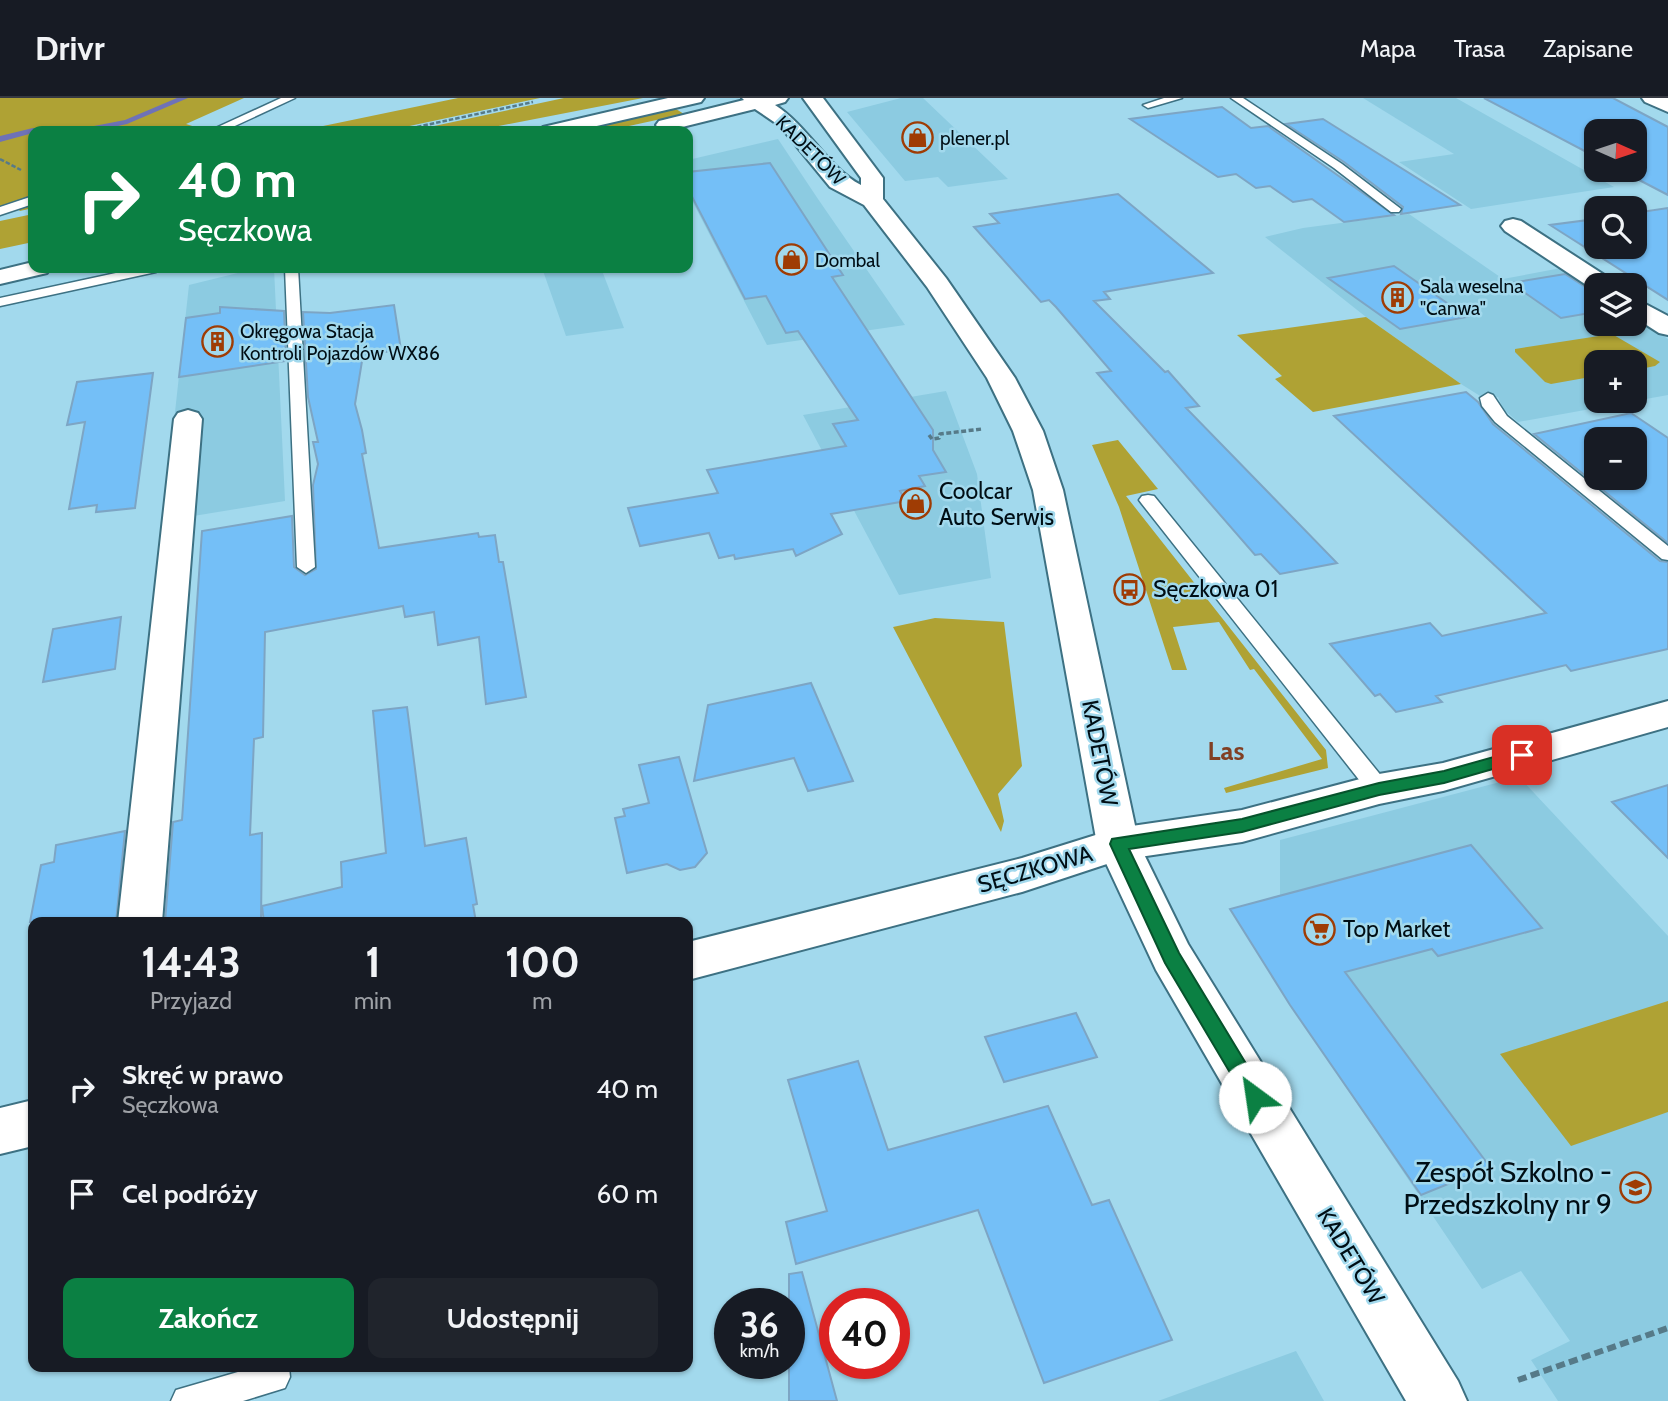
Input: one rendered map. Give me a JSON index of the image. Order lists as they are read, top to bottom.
{
  "streets": {
    "street": ["KADETÓW", "SĘCZKOWA"]
  },
  "crossings": [
    ["KADETÓW", "SĘCZKOWA"]
  ],
  "districts": ["Las"],
  "places": {
    "shop": ["plener.pl", "Dombal", "Coolcar Auto Serwis"],
    "building": ["Sala weselna \"Canwa\"", "Okręgowa Stacja Kontroli Pojazdów WX86"],
    "bus stop": ["Sęczkowa 01"],
    "supermarket": ["Top Market"],
    "school or university": ["Zespół Szkolno - Przedszkolny nr 9"]
  },
  "north": "right",
  "page": {
    "header": "Drivr",
    "nav": ["Mapa", "Trasa", "Zapisane"],
    "map_buttons": ["+", "−"],
    "turn": ["40 m", "Sęczkowa"],
    "eta": [
      "14:43",
      "Przyjazd",
      "1",
      "min",
      "100",
      "m"
    ],
    "list": [
      {
        "name": "Skręć w prawo",
        "note": "Sęczkowa",
        "value": "40 m"
      },
      {
        "name": "Cel podróży",
        "value": "60 m"
      }
    ],
    "buttons": ["Zakończ", "Udostępnij"],
    "speed": "36 km/h",
    "limit": "40"
  }
}
